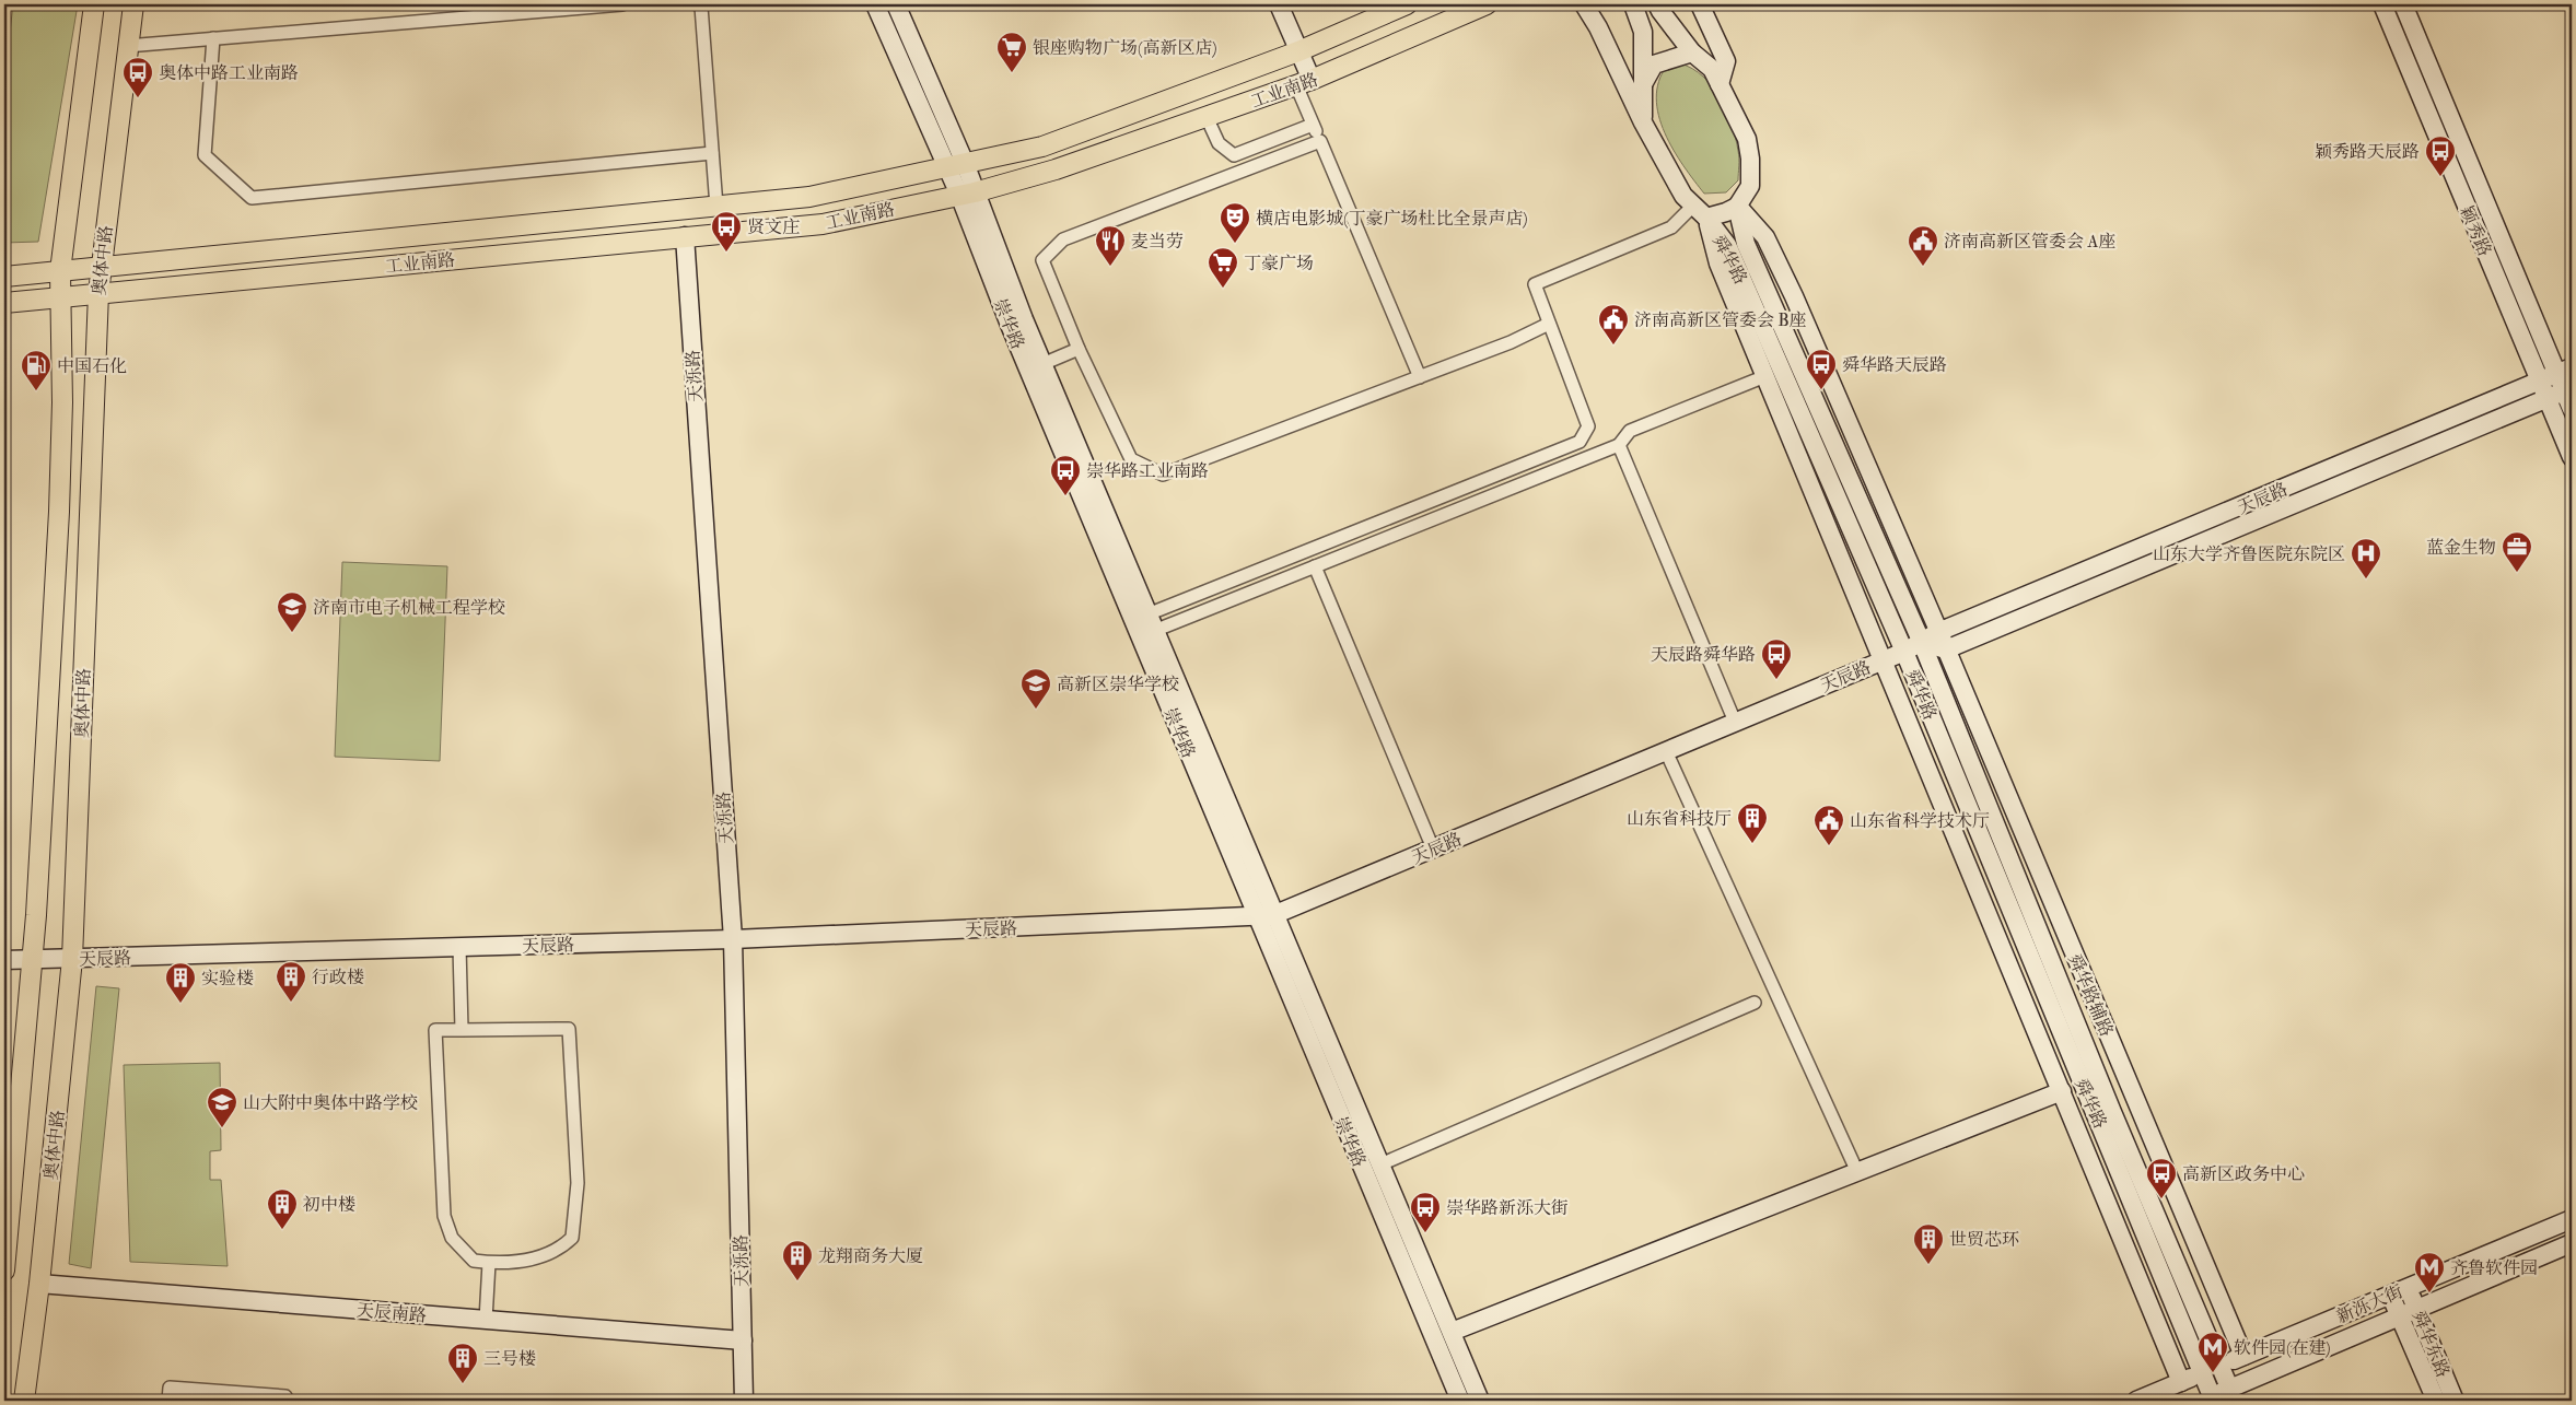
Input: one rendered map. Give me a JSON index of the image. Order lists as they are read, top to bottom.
{
  "streets": {
    "main road": [
      "工业南路",
      "颖秀路",
      "舜华路",
      "奥体中路",
      "崇华路",
      "天泺路",
      "天辰路",
      "舜华路辅路",
      "新泺大街",
      "天辰南路",
      "舜华东路"
    ]
  },
  "crossings": [
    ["工业南路", "奥体中路"],
    ["工业南路", "崇华路"],
    ["工业南路", "天泺路"],
    ["颖秀路", "天辰路"],
    ["舜华路", "天辰路"],
    ["舜华路", "舜华路辅路"],
    ["舜华路", "新泺大街"],
    ["奥体中路", "天辰路"],
    ["奥体中路", "天辰南路"],
    ["崇华路", "天辰路"],
    ["天泺路", "天辰路"],
    ["天泺路", "天辰南路"],
    ["天辰路", "舜华路辅路"],
    ["舜华路辅路", "新泺大街"],
    ["新泺大街", "舜华东路"]
  ],
  "places": {
    "supermarket": ["银座购物广场(高新区店)", "丁豪广场"],
    "bus stop": [
      "奥体中路工业南路",
      "颖秀路天辰路",
      "贤文庄",
      "舜华路天辰路",
      "崇华路工业南路",
      "天辰路舜华路",
      "高新区政务中心",
      "崇华路新泺大街"
    ],
    "theatre": ["横店电影城(丁豪广场杜比全景声店)"],
    "restaurant": ["麦当劳"],
    "public building": ["济南高新区管委会 A座", "济南高新区管委会 B座", "山东省科学技术厅"],
    "fuel station": ["中国石化"],
    "office": ["蓝金生物"],
    "hospital": ["山东大学齐鲁医院东院区"],
    "school or university": ["济南市电子机械工程学校", "高新区崇华学校", "山大附中奥体中路学校"],
    "building": [
      "山东省科技厅",
      "行政楼",
      "实验楼",
      "初中楼",
      "世贸芯环",
      "龙翔商务大厦",
      "三号楼"
    ],
    "metro station": ["齐鲁软件园", "软件园(在建)"]
  }
}
